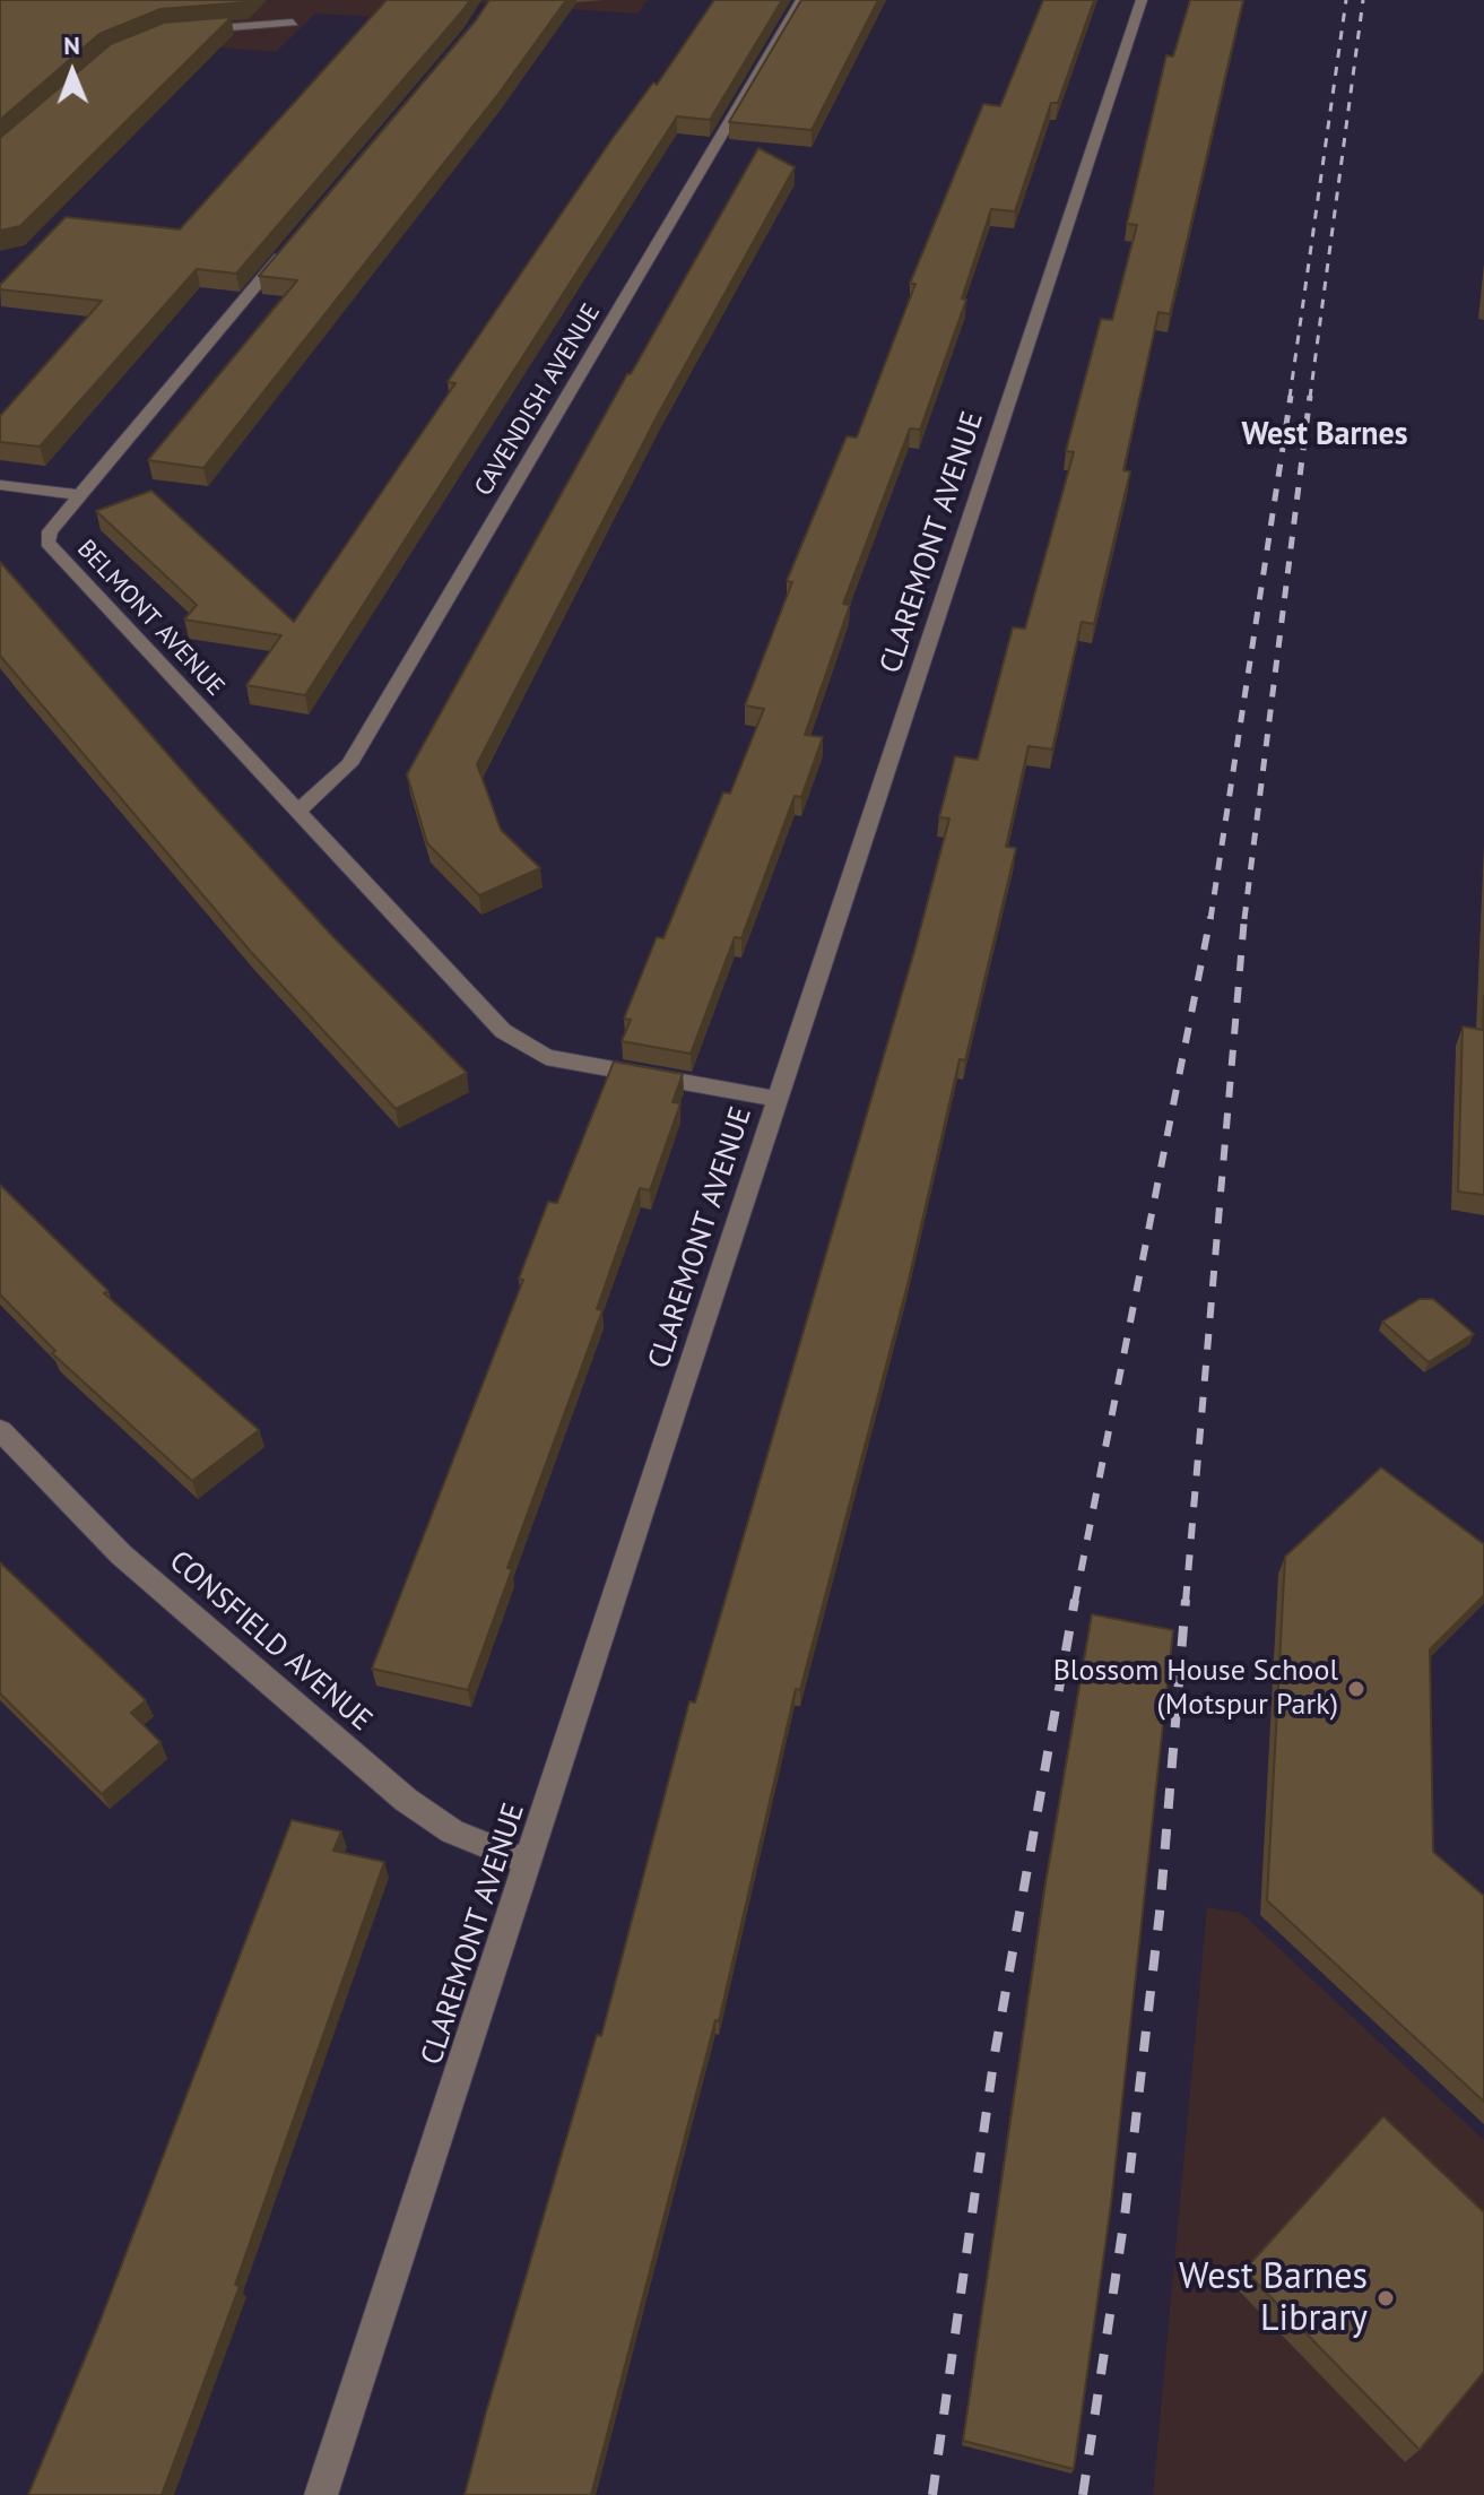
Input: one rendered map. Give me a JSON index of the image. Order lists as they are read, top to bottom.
{
  "streets": {
    "street": [
      "CAVENDISH AVENUE",
      "CLAREMONT AVENUE",
      "BELMONT AVENUE",
      "CONSFIELD AVENUE"
    ]
  },
  "crossings": [
    ["CAVENDISH AVENUE", "BELMONT AVENUE"],
    ["CLAREMONT AVENUE", "BELMONT AVENUE"],
    ["CLAREMONT AVENUE", "CONSFIELD AVENUE"]
  ],
  "districts": ["West Barnes"],
  "places": ["Blossom House School (Motspur Park)", "West Barnes Library"],
  "north": "top"
}
